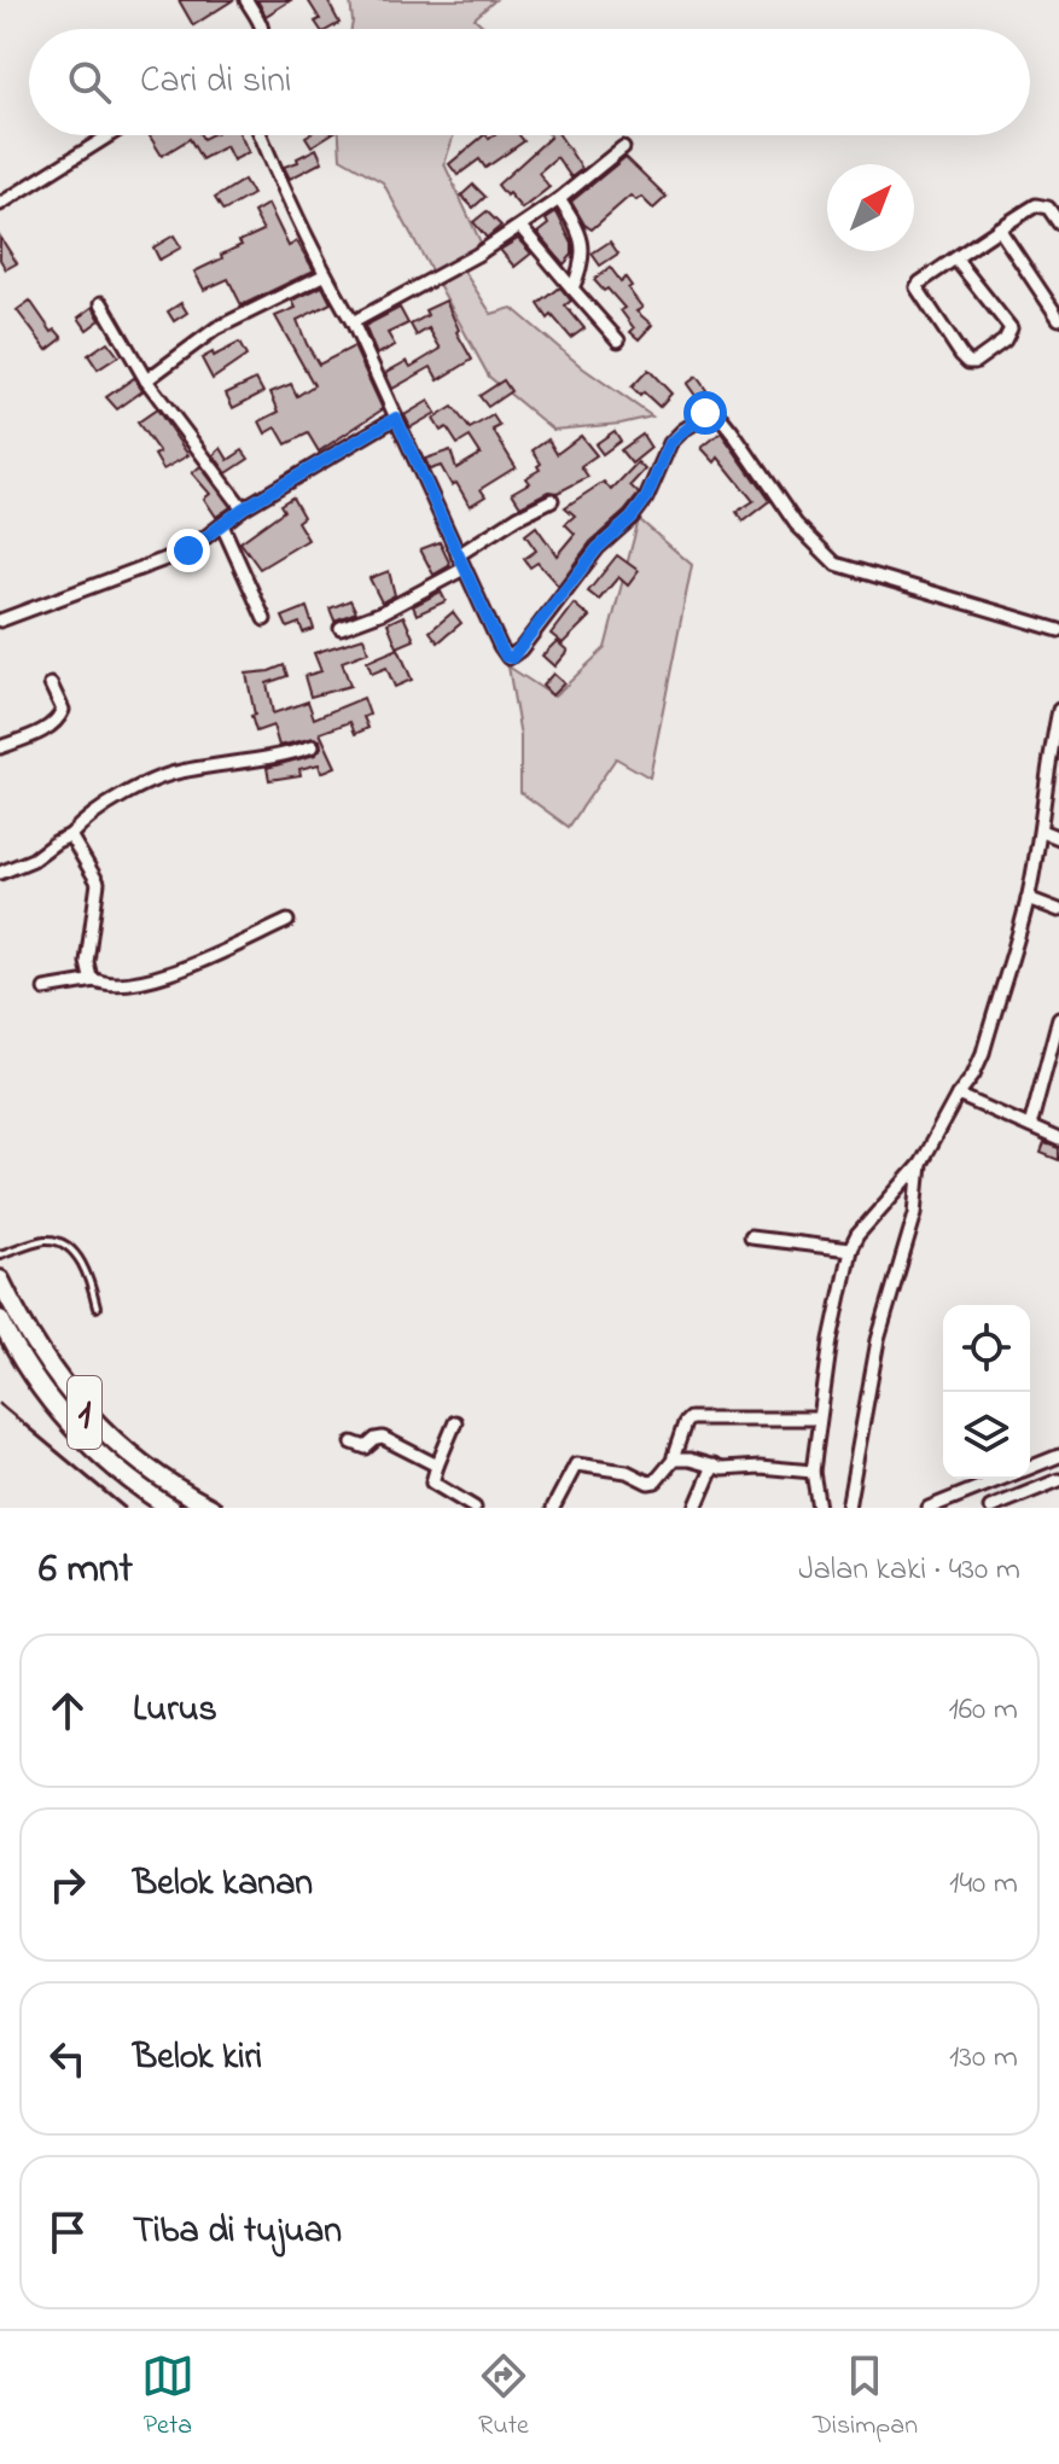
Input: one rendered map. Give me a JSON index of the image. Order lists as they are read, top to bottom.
{
  "streets": {
    "highway": ["1"]
  },
  "north": "top right",
  "page": {
    "search": "Cari di sini",
    "heading": ["6 mnt", "Jalan kaki · 430 m"],
    "list": [
      ["Lurus", "160 m"],
      ["Belok kanan", "140 m"],
      ["Belok kiri", "130 m"],
      "Tiba di tujuan"
    ],
    "nav": ["Peta", "Rute", "Disimpan"]
  }
}
